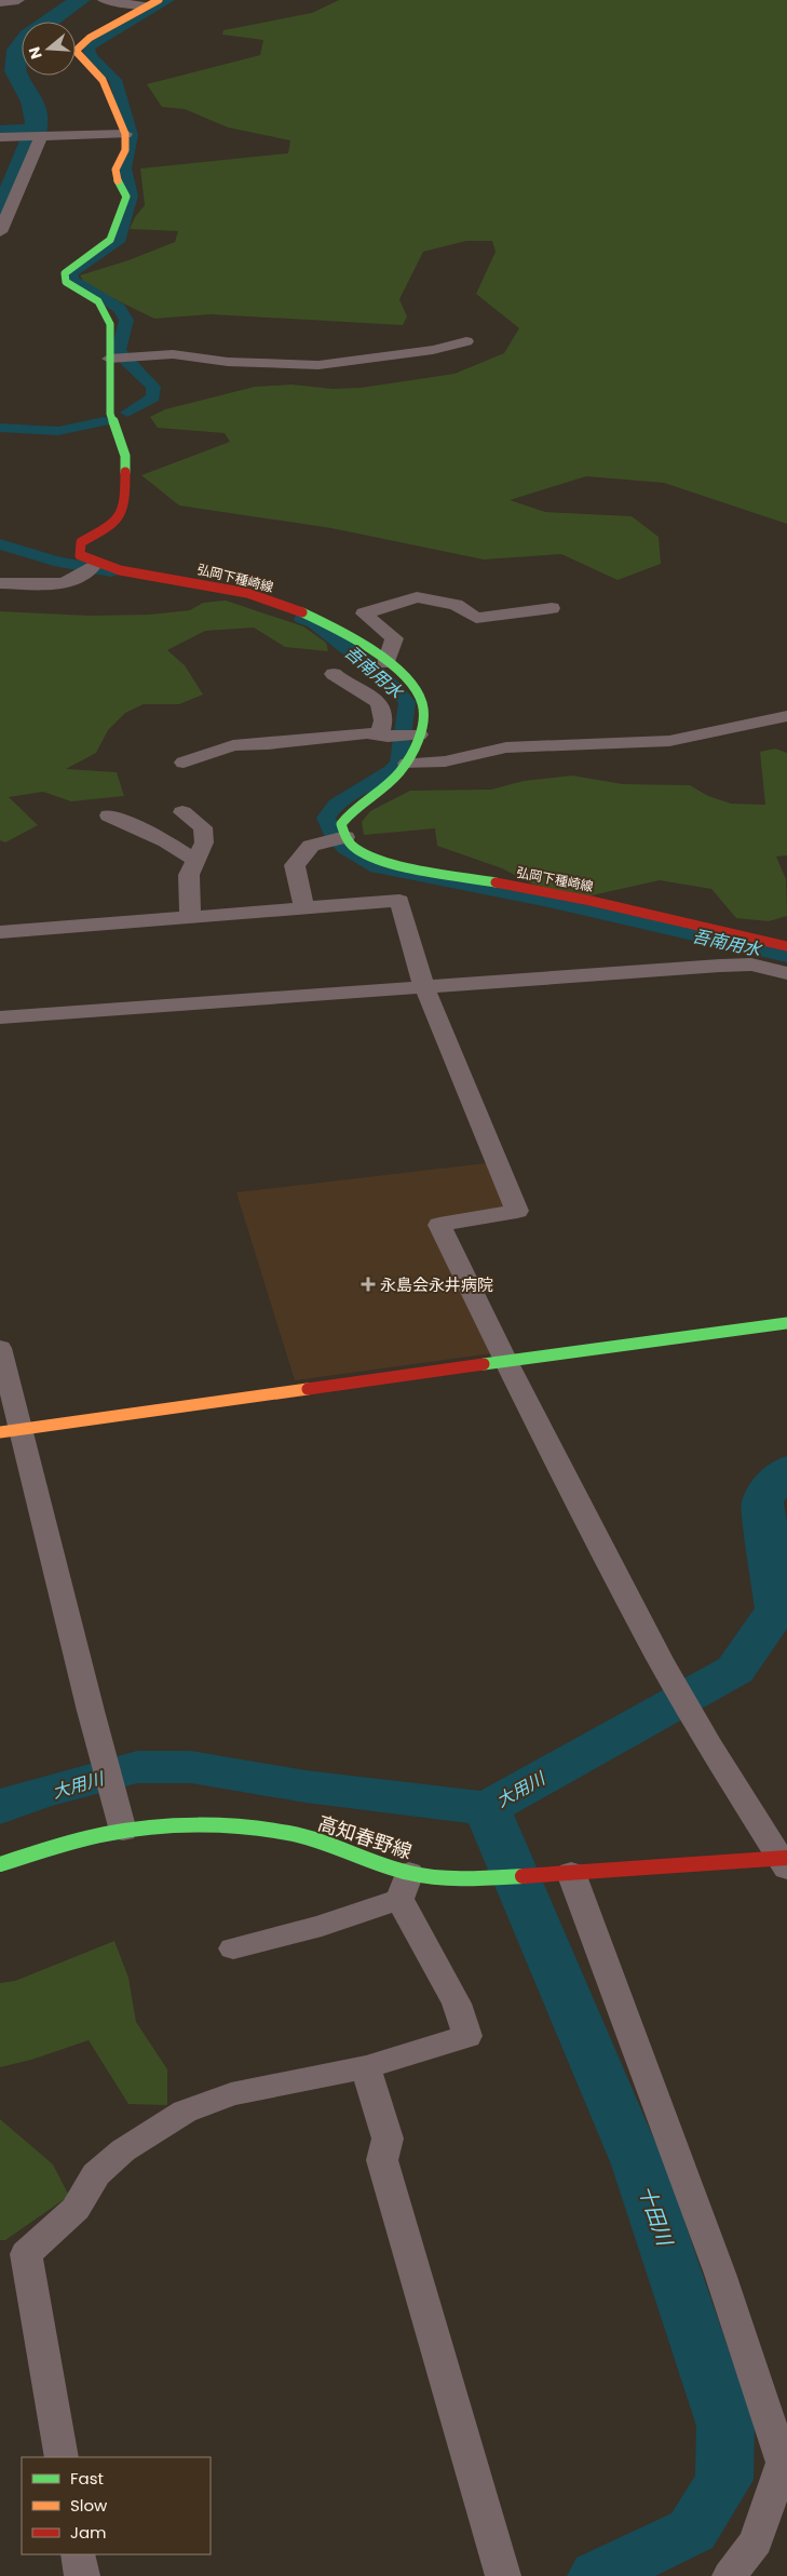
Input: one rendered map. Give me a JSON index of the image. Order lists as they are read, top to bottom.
{
  "streets": {
    "main road": ["弘岡下種崎線", "高知春野線"]
  },
  "water": ["吾南用水", "大用川", "十田川"],
  "places": {
    "health": ["永島会永井病院"]
  },
  "legend": ["Fast", "Slow", "Jam"],
  "north": "left"
}
